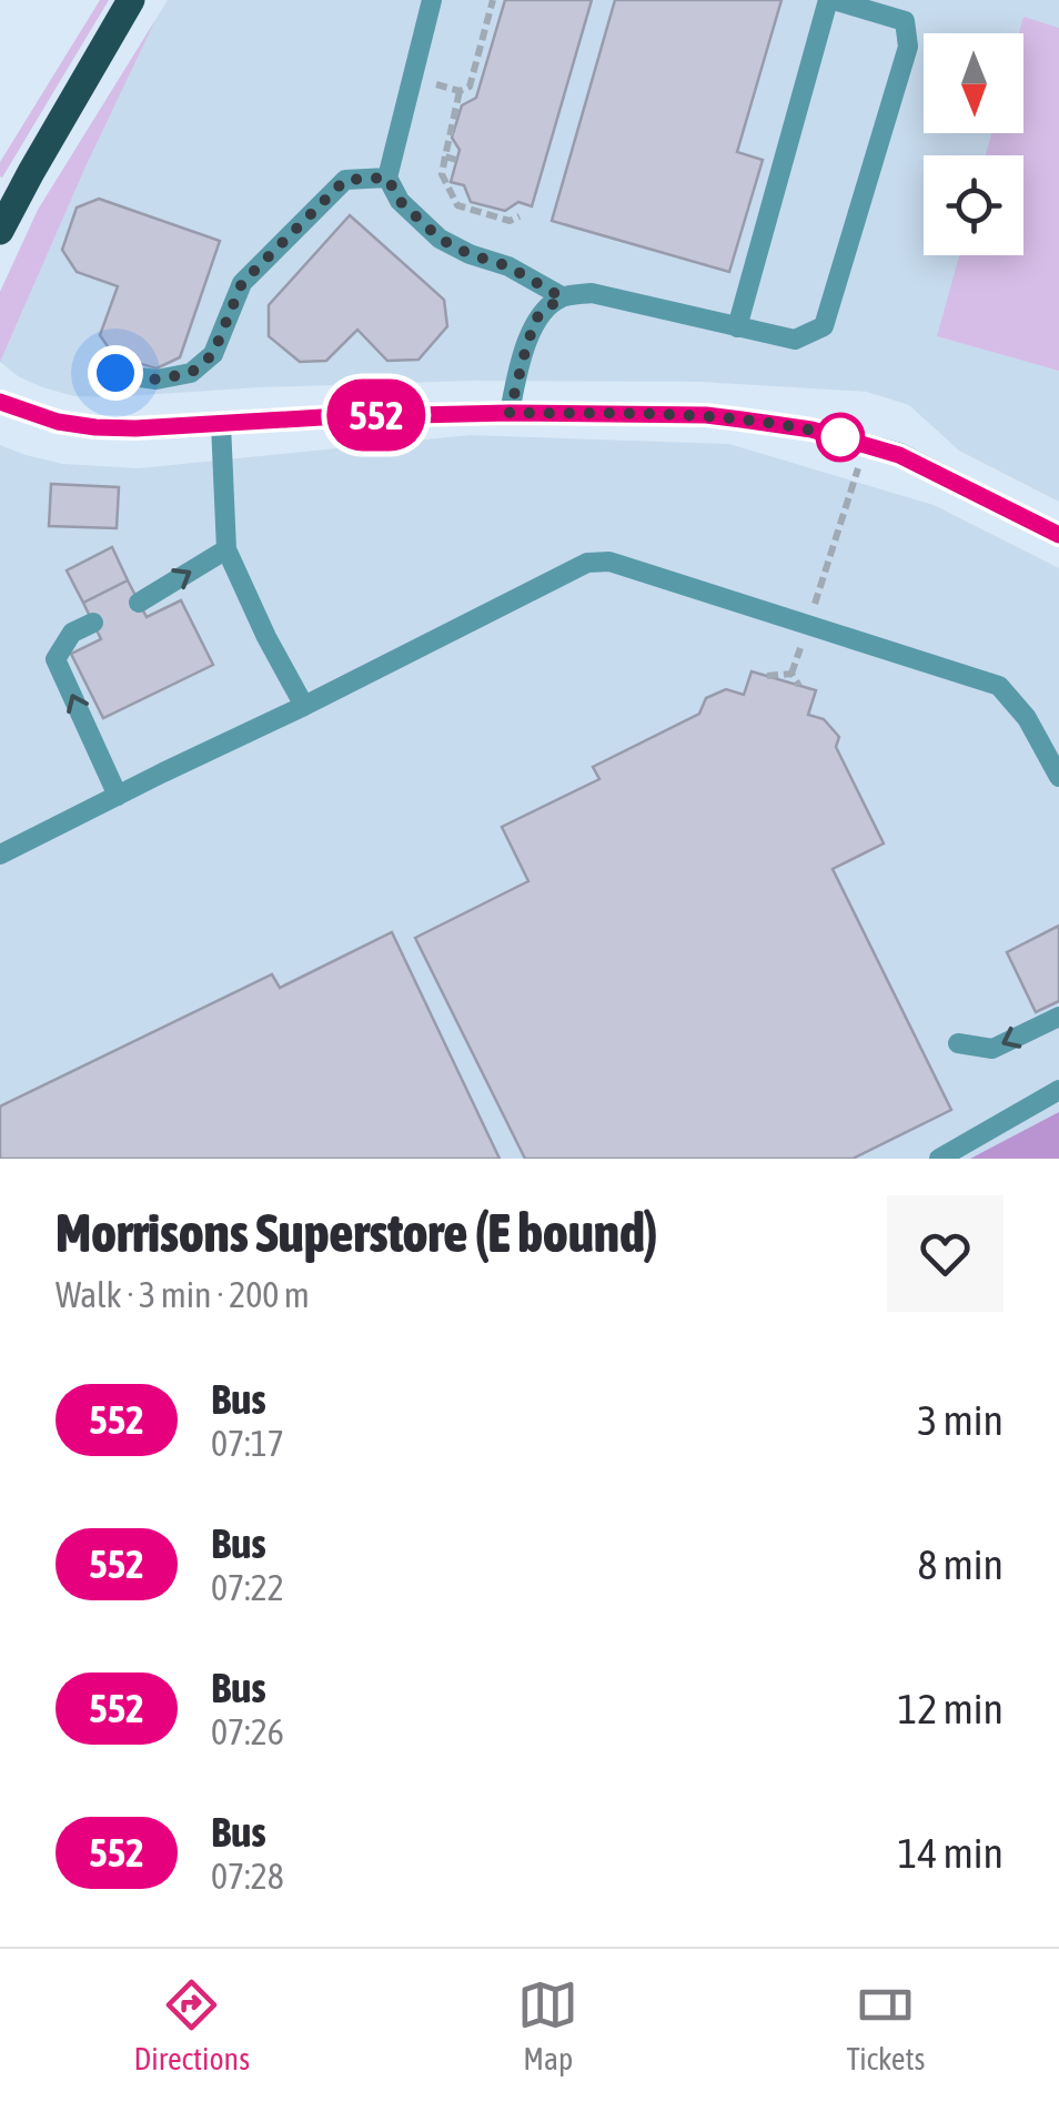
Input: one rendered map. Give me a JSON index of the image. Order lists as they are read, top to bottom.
{
  "lines": ["bus line 552"],
  "north": "bottom",
  "page": {
    "on_map": "552",
    "heading": ["Morrisons Superstore (E bound)", "Walk · 3 min · 200 m"],
    "list": [
      {
        "mark": "552",
        "name": "Bus",
        "note": "07:17",
        "value": "3 min"
      },
      {
        "mark": "552",
        "name": "Bus",
        "note": "07:22",
        "value": "8 min"
      },
      {
        "mark": "552",
        "name": "Bus",
        "note": "07:26",
        "value": "12 min"
      },
      {
        "mark": "552",
        "name": "Bus",
        "note": "07:28",
        "value": "14 min"
      }
    ],
    "tabs": ["Directions", "Map", "Tickets"]
  }
}
